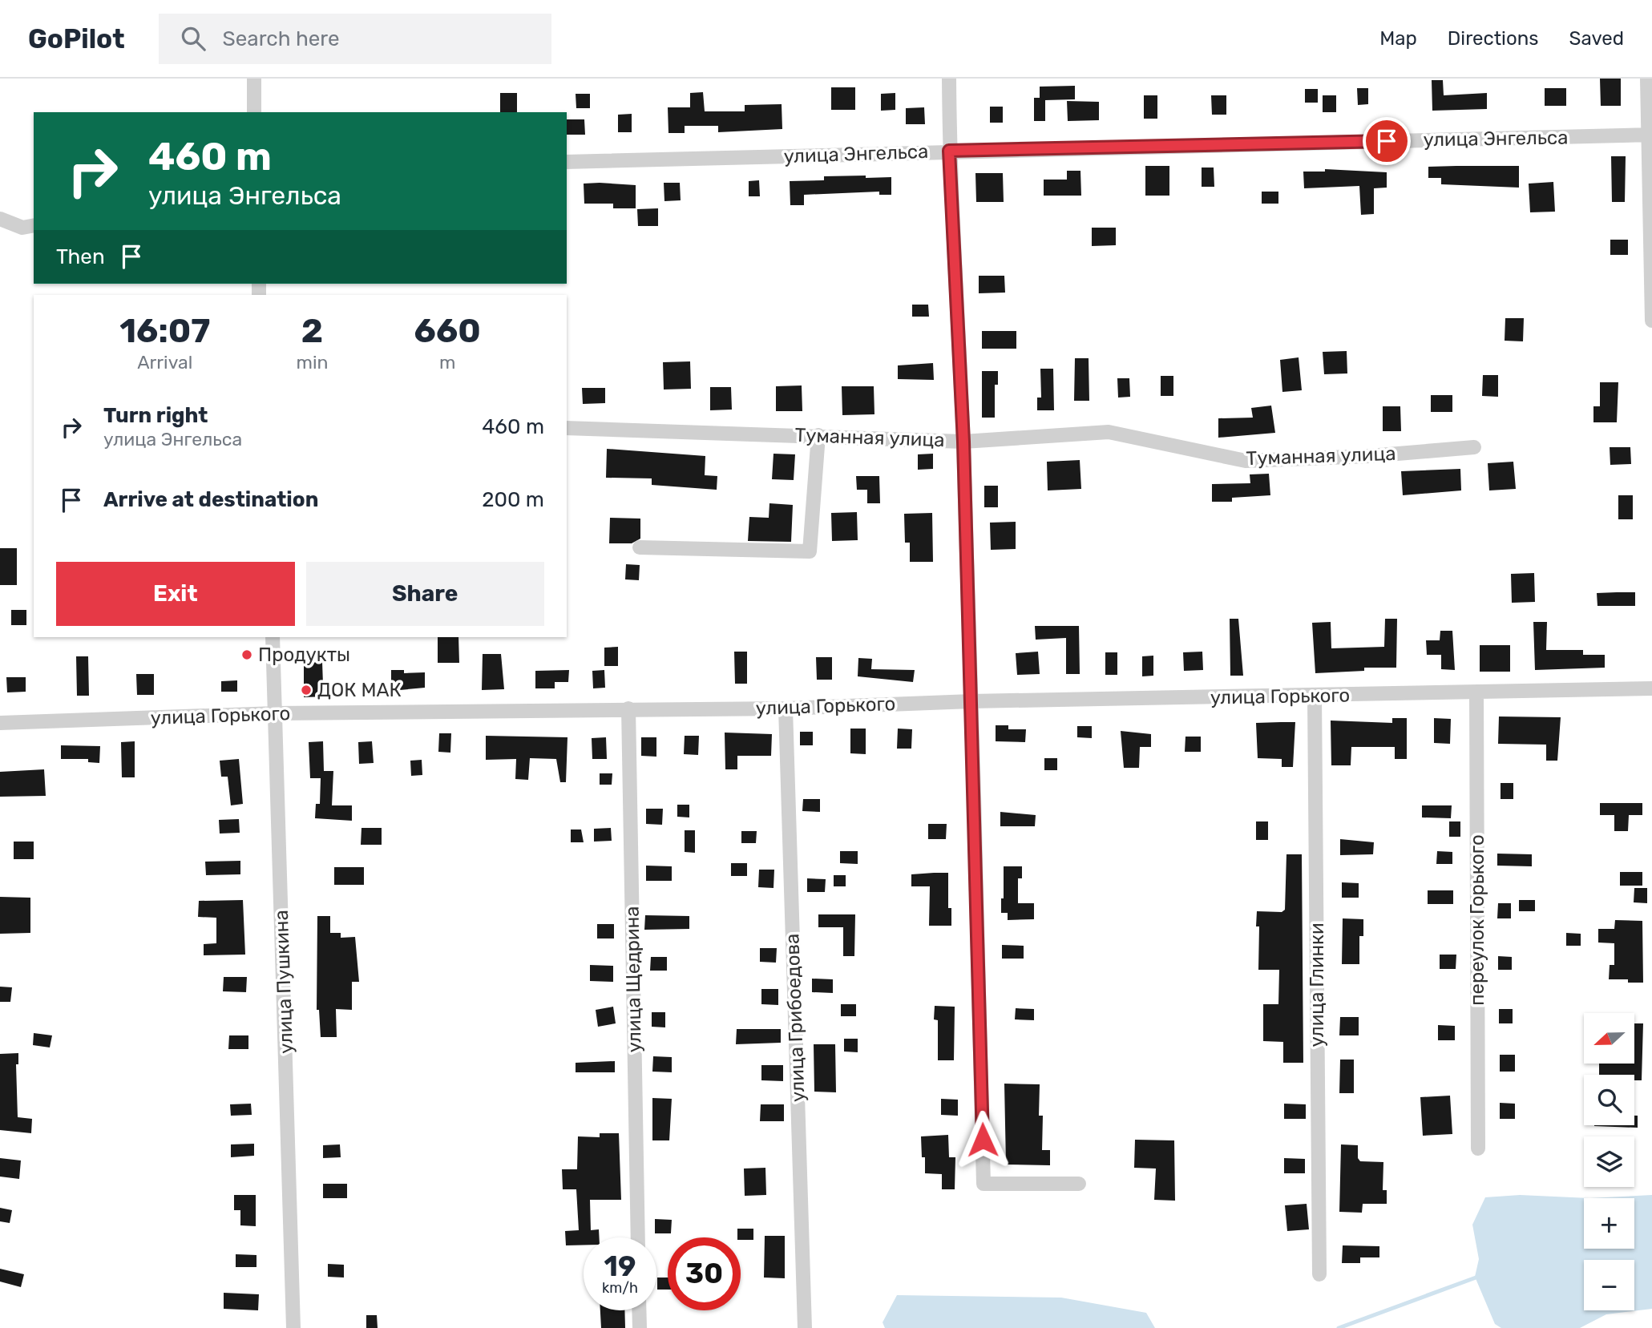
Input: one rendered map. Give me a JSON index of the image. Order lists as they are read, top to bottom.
{
  "streets": {
    "street": [
      "улица Энгельса",
      "Туманная улица",
      "улица Горького",
      "переулок Горького",
      "улица Щедрина",
      "улица Пушкина",
      "улица Глинки",
      "улица Грибоедова"
    ]
  },
  "crossings": [
    ["улица Горького", "переулок Горького"],
    ["улица Горького", "улица Щедрина"],
    ["улица Горького", "улица Пушкина"],
    ["улица Горького", "улица Глинки"],
    ["улица Горького", "улица Грибоедова"]
  ],
  "places": ["Продукты", "ДОК МАК"],
  "north": "left",
  "page": {
    "header": "GoPilot",
    "search": "Search here",
    "nav": ["Map", "Directions", "Saved"],
    "turn": ["460 m", "улица Энгельса"],
    "then": "Then",
    "eta": [
      "16:07",
      "Arrival",
      "2",
      "min",
      "660",
      "m"
    ],
    "list": [
      {
        "name": "Turn right",
        "note": "улица Энгельса",
        "value": "460 m"
      },
      {
        "name": "Arrive at destination",
        "value": "200 m"
      }
    ],
    "buttons": ["Exit", "Share"],
    "map_buttons": ["+", "−"],
    "speed": "19 km/h",
    "limit": "30"
  }
}
